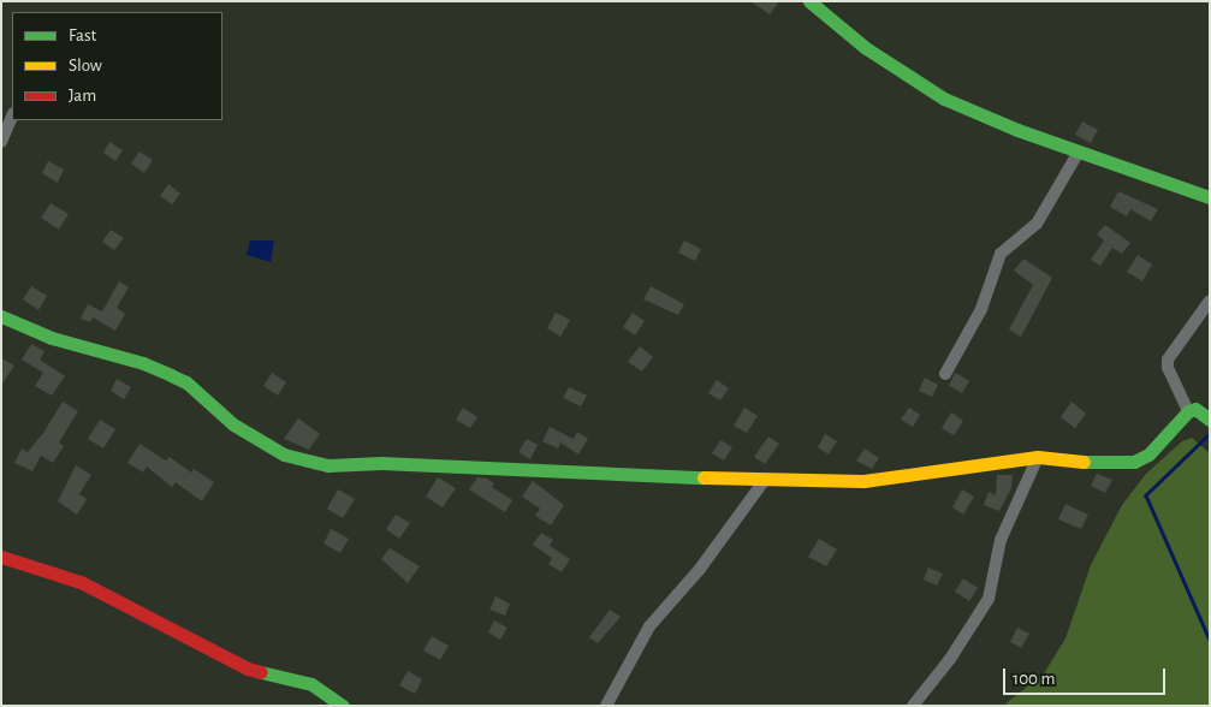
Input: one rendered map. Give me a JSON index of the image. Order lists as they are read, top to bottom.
{
  "legend": ["Fast", "Slow", "Jam"],
  "scale_bar": "100 m"
}
